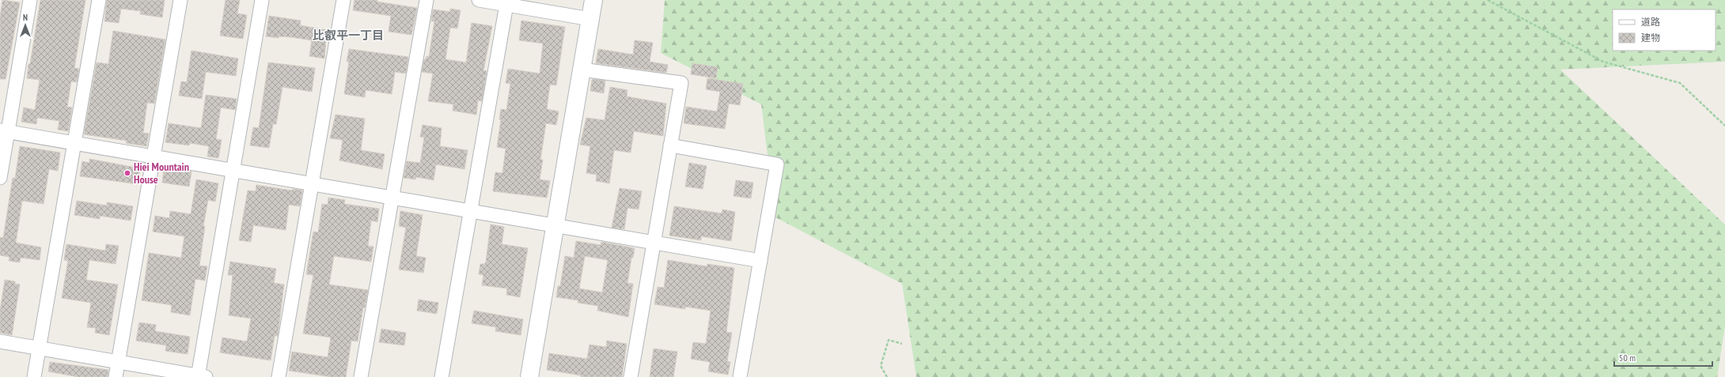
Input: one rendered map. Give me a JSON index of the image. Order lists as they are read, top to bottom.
{
  "districts": ["比叡平一丁目"],
  "places": ["Hiei Mountain House"],
  "legend": ["道路", "建物"],
  "scale_bar": "50 m",
  "north": "top"
}
